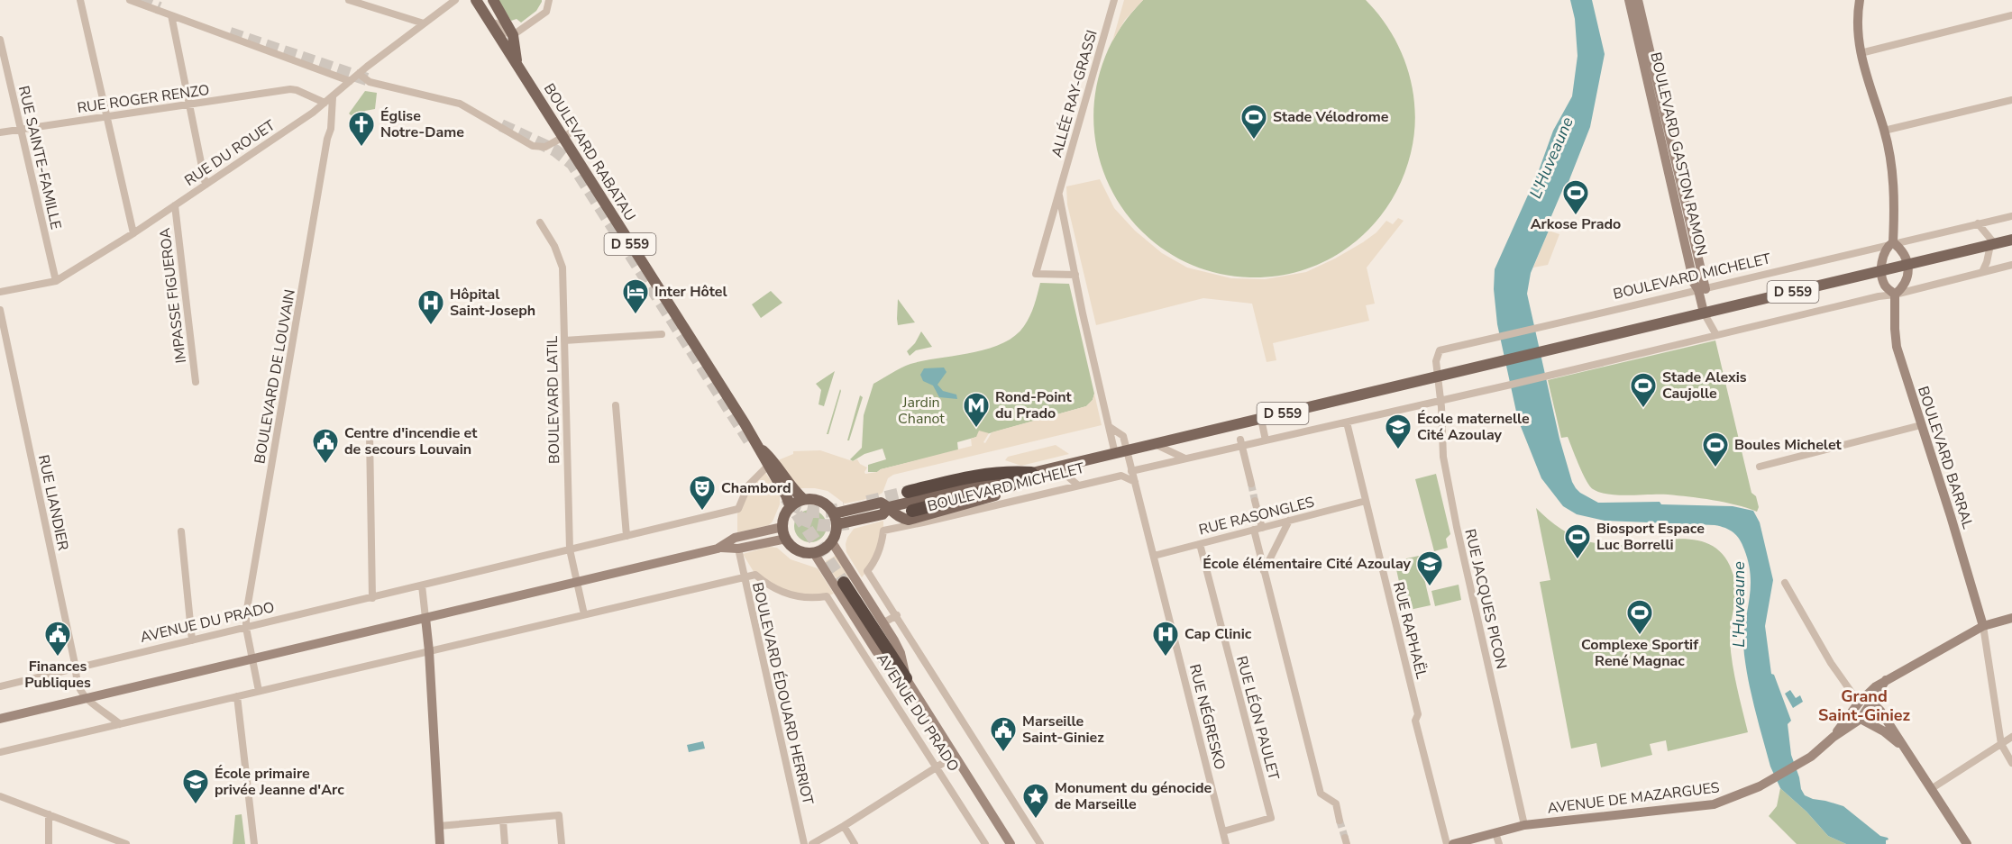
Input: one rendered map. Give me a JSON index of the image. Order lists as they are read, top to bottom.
{
  "streets": {
    "main road": ["BOULEVARD RABATAU", "D 559", "BOULEVARD MICHELET"],
    "street": [
      "ALLÉE RAY-GRASSI",
      "RUE ROGER RENZO",
      "RUE DU ROUET",
      "BOULEVARD GASTON RAMON",
      "RUE SAINTE-FAMILLE",
      "IMPASSE FIGUEROA",
      "BOULEVARD DE LOUVAIN",
      "BOULEVARD LATIL",
      "BOULEVARD BARRAL",
      "RUE LIANDIER",
      "RUE RASONGLES",
      "RUE JACQUES PICON",
      "AVENUE DU PRADO",
      "RUE RAPHAËL",
      "BOULEVARD ÉDOUARD HERRIOT",
      "RUE NÉGRESKO",
      "RUE LÉON PAULET",
      "AVENUE DE MAZARGUES"
    ]
  },
  "crossings": [
    ["ALLÉE RAY-GRASSI", "BOULEVARD MICHELET"],
    ["ALLÉE RAY-GRASSI", "RUE NÉGRESKO"],
    ["RUE ROGER RENZO", "RUE DU ROUET"],
    ["RUE ROGER RENZO", "RUE SAINTE-FAMILLE"],
    ["BOULEVARD RABATAU", "BOULEVARD MICHELET"],
    ["BOULEVARD RABATAU", "AVENUE DU PRADO"],
    ["RUE DU ROUET", "RUE SAINTE-FAMILLE"],
    ["RUE DU ROUET", "IMPASSE FIGUEROA"],
    ["RUE DU ROUET", "BOULEVARD DE LOUVAIN"],
    ["BOULEVARD GASTON RAMON", "BOULEVARD MICHELET"],
    ["BOULEVARD MICHELET", "BOULEVARD BARRAL"],
    ["BOULEVARD MICHELET", "RUE JACQUES PICON"],
    ["BOULEVARD MICHELET", "AVENUE DU PRADO"],
    ["BOULEVARD MICHELET", "RUE NÉGRESKO"],
    ["BOULEVARD DE LOUVAIN", "AVENUE DU PRADO"],
    ["BOULEVARD LATIL", "AVENUE DU PRADO"],
    ["BOULEVARD BARRAL", "AVENUE DE MAZARGUES"],
    ["RUE LIANDIER", "AVENUE DU PRADO"],
    ["RUE RASONGLES", "RUE RAPHAËL"],
    ["RUE RASONGLES", "RUE NÉGRESKO"],
    ["RUE RASONGLES", "RUE LÉON PAULET"],
    ["RUE JACQUES PICON", "AVENUE DE MAZARGUES"],
    ["AVENUE DU PRADO", "BOULEVARD ÉDOUARD HERRIOT"],
    ["RUE NÉGRESKO", "RUE LÉON PAULET"]
  ],
  "districts": ["Grand Saint-Giniez"],
  "water": ["L'Huveaune"],
  "parks": ["Jardin Chanot"],
  "places": {
    "sports": [
      "Stade Vélodrome",
      "Arkose Prado",
      "Stade Alexis Caujolle",
      "Boules Michelet",
      "Biosport Espace Luc Borrelli",
      "Complexe Sportif René Magnac"
    ],
    "church": ["Église Notre-Dame"],
    "hotel": ["Inter Hôtel"],
    "hospital": ["Hôpital Saint-Joseph", "Cap Clinic"],
    "metro station": ["Rond-Point du Prado"],
    "school or university": ["École maternelle Cité Azoulay", "École élémentaire Cité Azoulay", "École primaire privée Jeanne d'Arc"],
    "public building": ["Centre d'incendie et de secours Louvain", "Finances Publiques", "Marseille Saint-Giniez"],
    "theatre": ["Chambord"],
    "place": ["Monument du génocide de Marseille"]
  }
}
